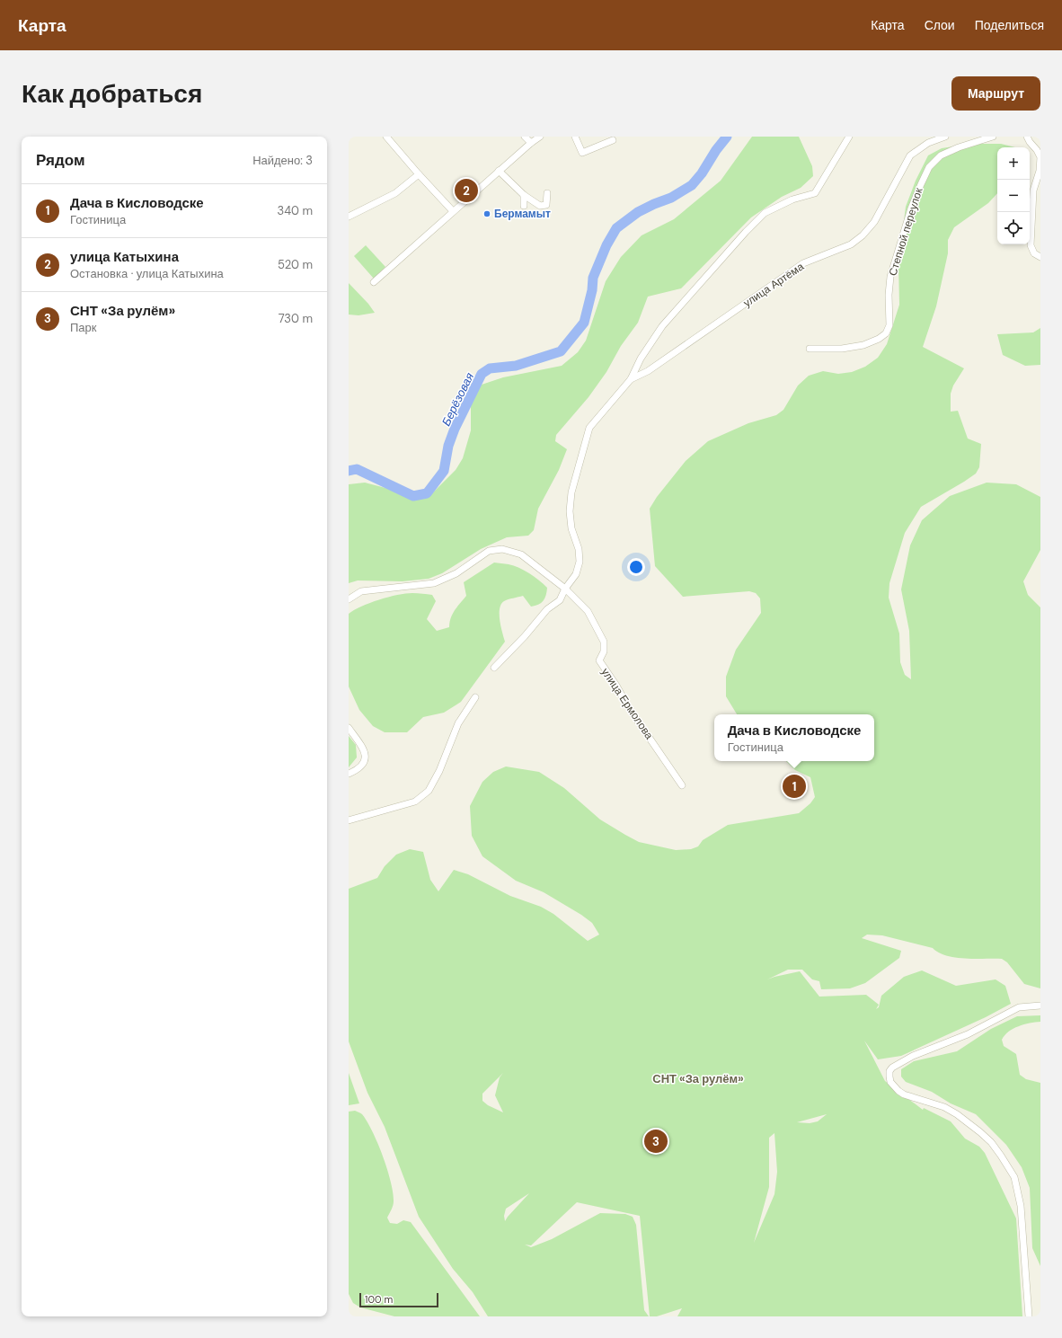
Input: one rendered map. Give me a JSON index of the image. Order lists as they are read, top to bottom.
{
  "streets": {
    "street": ["Степной переулок", "улица Артёма", "улица Ермолова"]
  },
  "districts": ["СНТ «За рулём»"],
  "water": ["Берёзовая"],
  "places": ["Бермамыт"],
  "scale_bar": "100 m",
  "page": {
    "header": "Карта",
    "nav": ["Карта", "Слои", "Поделиться"],
    "buttons": "Маршрут",
    "title": "Как добраться",
    "heading": ["Рядом", "Найдено: 3"],
    "map_buttons": ["+", "−"],
    "pins": ["2", "1", "3"],
    "list": [
      {
        "mark": "1",
        "name": "Дача в Кисловодске",
        "note": "Гостиница",
        "value": "340 m"
      },
      {
        "mark": "2",
        "name": "улица Катыхина",
        "note": "Остановка · улица Катыхина",
        "value": "520 m"
      },
      {
        "mark": "3",
        "name": "СНТ «За рулём»",
        "note": "Парк",
        "value": "730 m"
      }
    ],
    "popup": ["Дача в Кисловодске", "Гостиница"],
    "scale": "100 m"
  }
}
